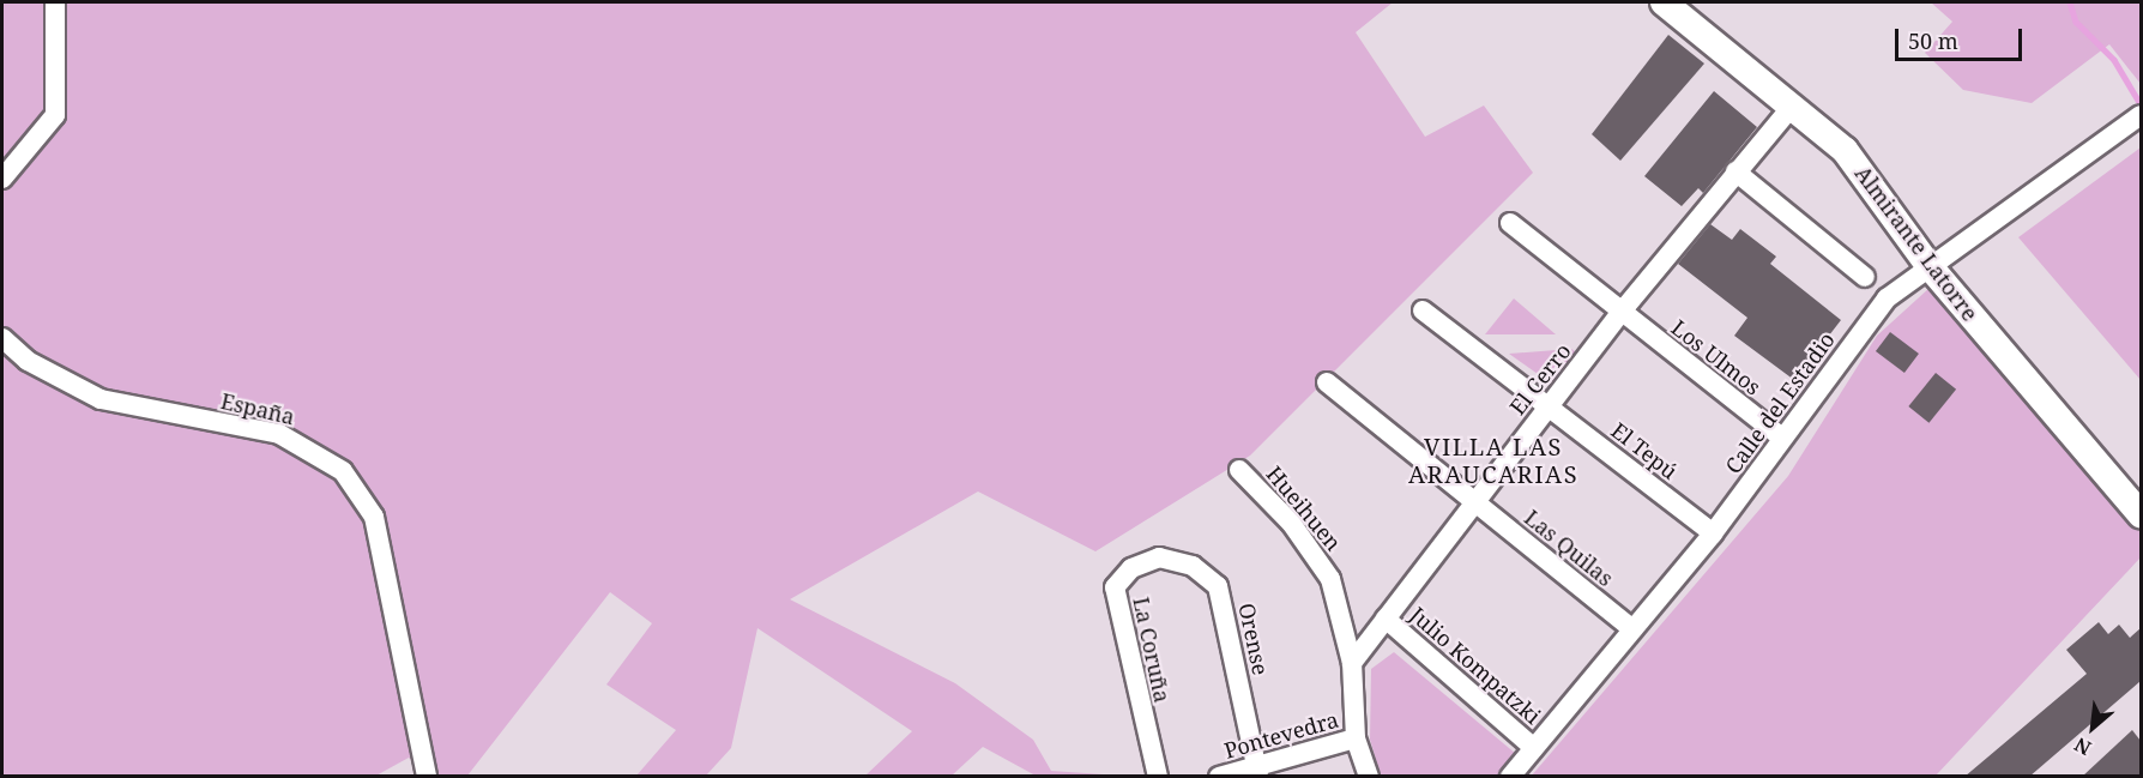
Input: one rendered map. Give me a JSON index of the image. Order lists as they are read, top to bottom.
{
  "streets": {
    "main road": ["Almirante Latorre"],
    "street": [
      "Los Ulmos",
      "El Cerro",
      "Calle del Estadio",
      "España",
      "El Tepú",
      "Hueihuen",
      "Las Quilas",
      "Orense",
      "La Coruña",
      "Julio Kompatzki",
      "Pontevedra"
    ]
  },
  "crossings": [
    ["Almirante Latorre", "El Cerro"],
    ["Almirante Latorre", "Calle del Estadio"],
    ["Los Ulmos", "El Cerro"],
    ["Los Ulmos", "Calle del Estadio"],
    ["El Cerro", "El Tepú"],
    ["El Cerro", "Hueihuen"],
    ["El Cerro", "Las Quilas"],
    ["El Cerro", "Julio Kompatzki"],
    ["Calle del Estadio", "El Tepú"],
    ["Calle del Estadio", "Las Quilas"],
    ["Calle del Estadio", "Julio Kompatzki"],
    ["Orense", "La Coruña"],
    ["Orense", "Pontevedra"]
  ],
  "districts": ["VILLA LAS ARAUCARIAS"],
  "scale_bar": "50 m",
  "north": "bottom left"
}
